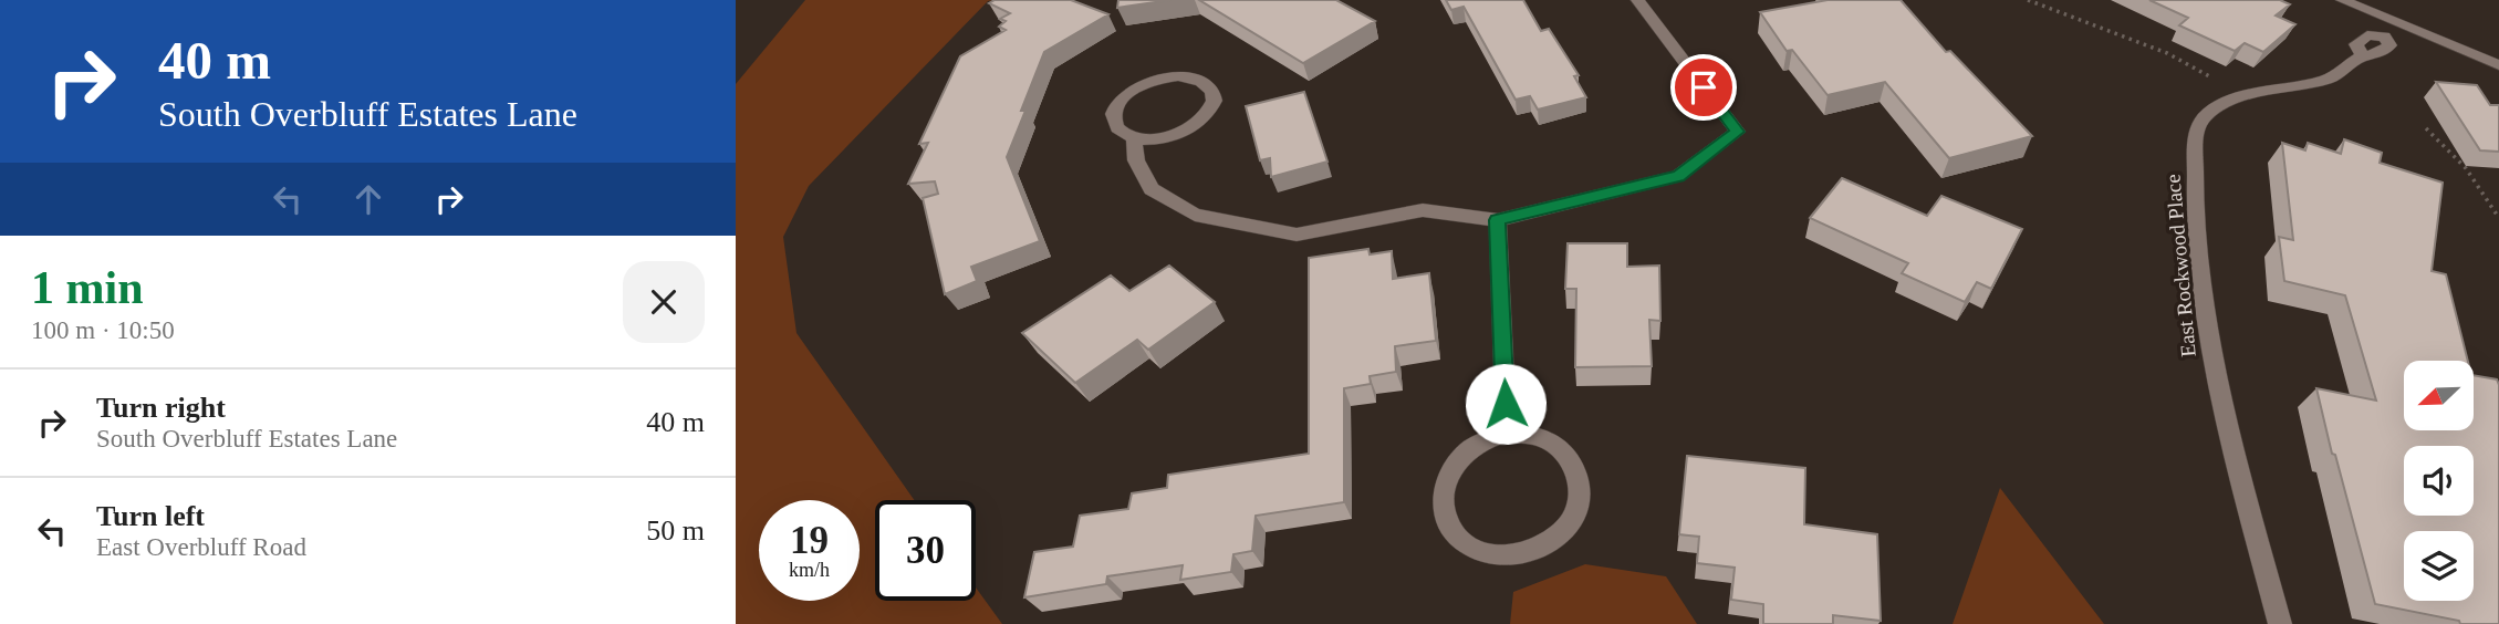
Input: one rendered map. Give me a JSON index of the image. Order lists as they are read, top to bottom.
{
  "streets": {
    "street": ["East Rockwood Place"]
  },
  "north": "bottom left",
  "page": {
    "turn": ["40 m", "South Overbluff Estates Lane"],
    "heading": ["1 min", "100 m · 10:50"],
    "list": [
      {
        "name": "Turn right",
        "note": "South Overbluff Estates Lane",
        "value": "40 m"
      },
      {
        "name": "Turn left",
        "note": "East Overbluff Road",
        "value": "50 m"
      }
    ],
    "speed": "19 km/h",
    "limit": "30"
  }
}
